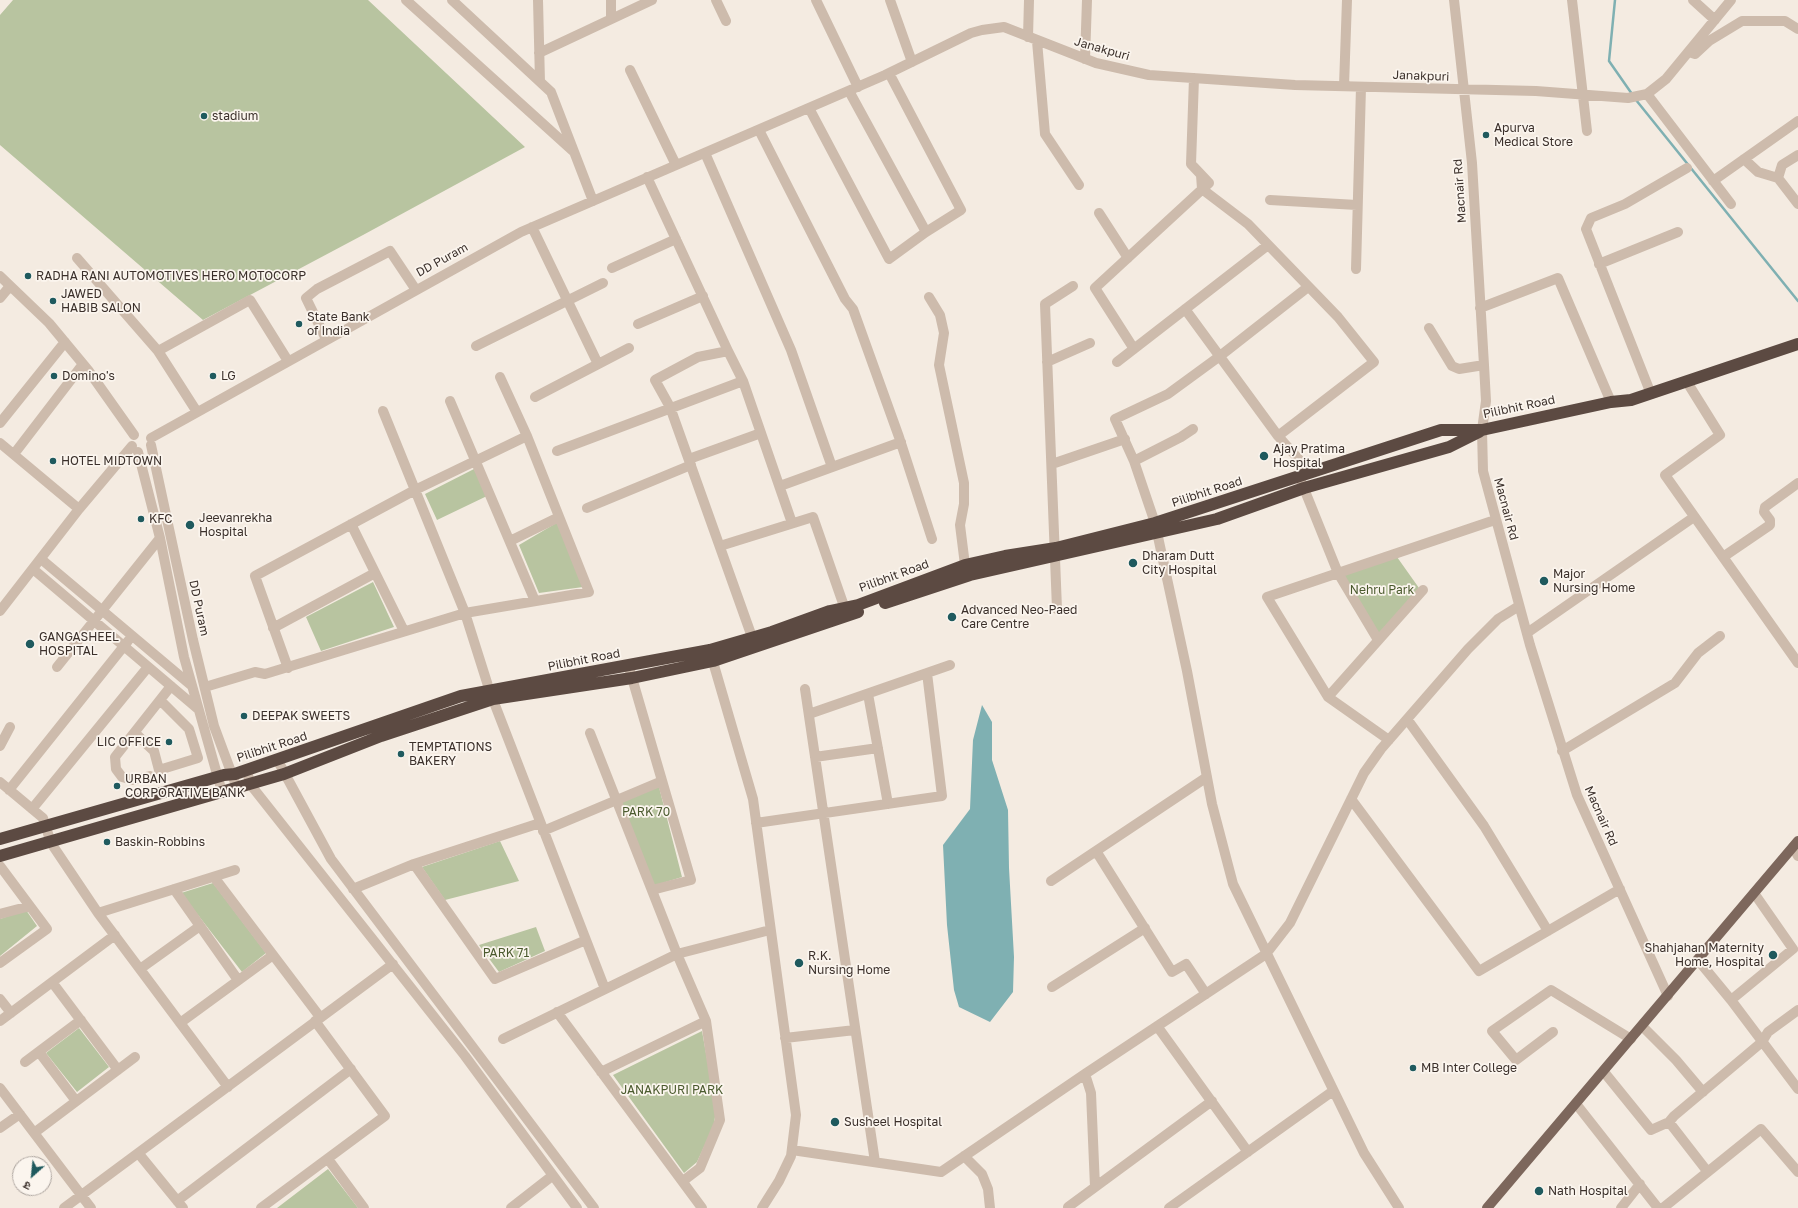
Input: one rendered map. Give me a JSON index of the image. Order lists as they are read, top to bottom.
{
  "streets": {
    "highway": ["Pilibhit Road"],
    "street": ["Janakpuri", "Macnair Rd", "DD Puram"]
  },
  "crossings": [
    ["Janakpuri", "Macnair Rd"],
    ["Janakpuri", "DD Puram"],
    ["Macnair Rd", "Pilibhit Road"],
    ["DD Puram", "Pilibhit Road"]
  ],
  "parks": [
    "Nehru Park",
    "PARK 70",
    "PARK 71",
    "JANAKPURI PARK"
  ],
  "places": [
    "stadium",
    "Apurva Medical Store",
    "RADHA RANI AUTOMOTIVES HERO MOTOCORP",
    "JAWED HABIB SALON",
    "State Bank of India",
    "Domino's",
    "LG",
    "Ajay Pratima Hospital",
    "HOTEL MIDTOWN",
    "KFC",
    "Jeevanrekha Hospital",
    "Dharam Dutt City Hospital",
    "Major Nursing Home",
    "Advanced Neo-Paed Care Centre",
    "GANGASHEEL HOSPITAL",
    "DEEPAK SWEETS",
    "LIC OFFICE",
    "TEMPTATIONS BAKERY",
    "URBAN CORPORATIVE BANK",
    "Baskin-Robbins",
    "Shahjahan Maternity Home, Hospital",
    "R.K. Nursing Home",
    "MB Inter College",
    "Susheel Hospital",
    "Nath Hospital"
  ],
  "north": "bottom left"
}
